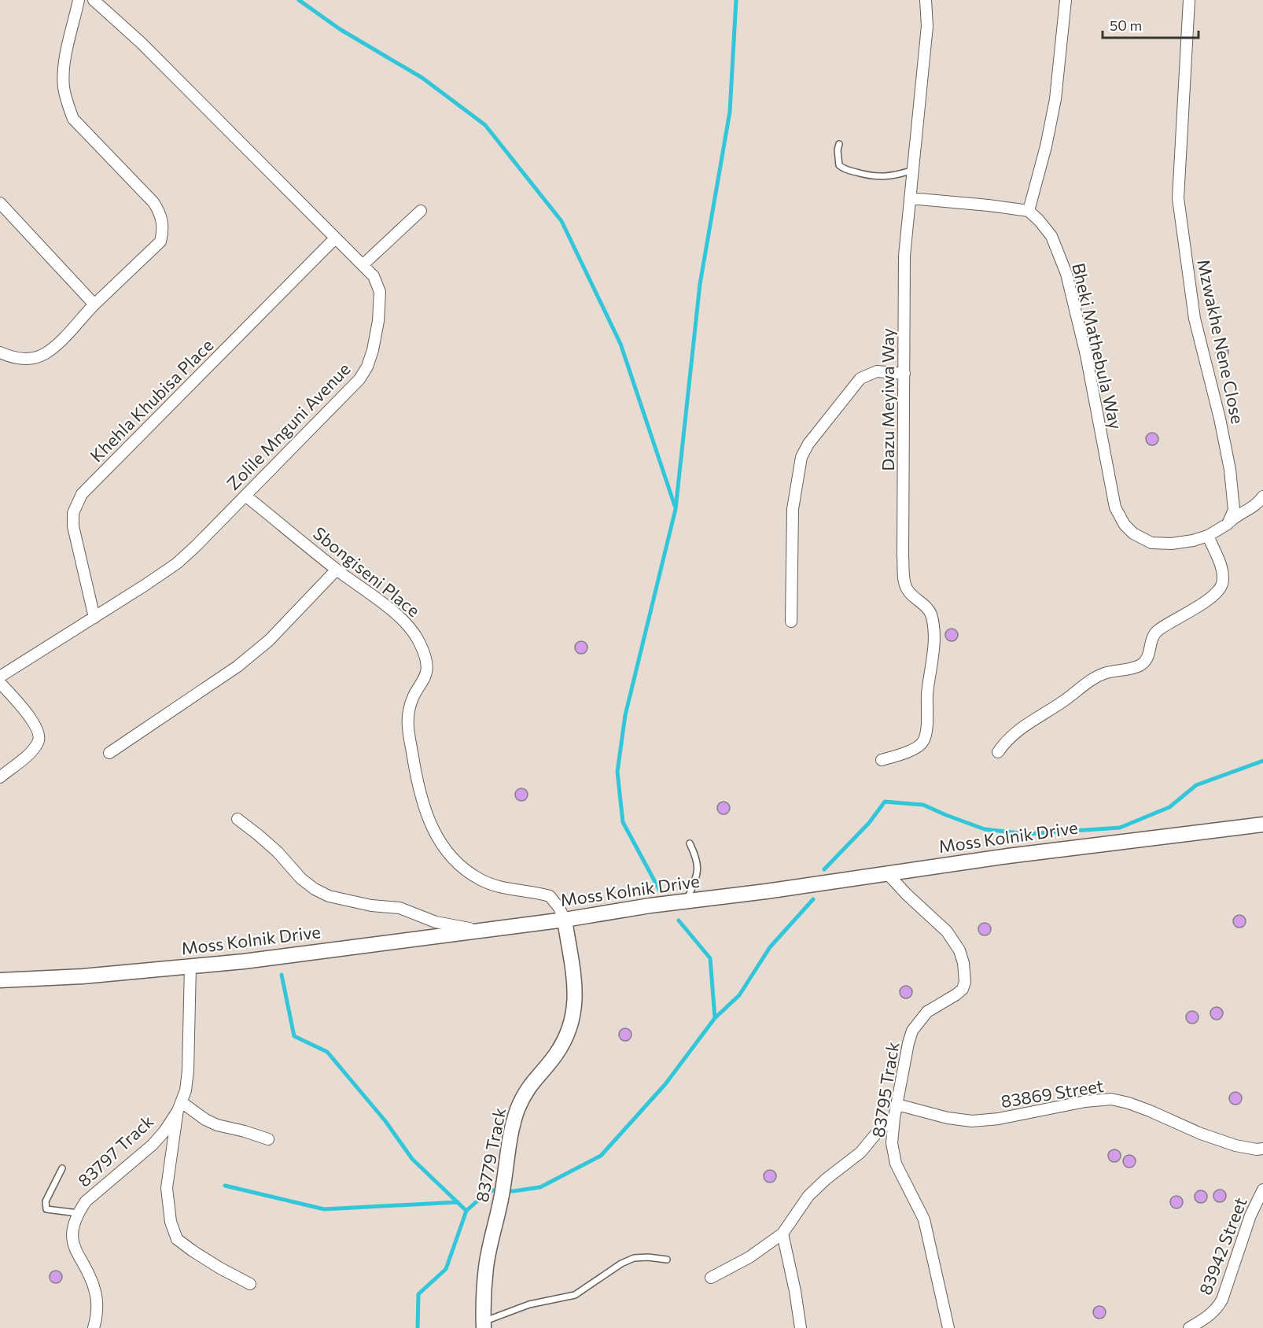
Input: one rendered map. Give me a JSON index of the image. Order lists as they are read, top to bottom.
{
  "streets": {
    "main road": ["Moss Kolnik Drive", "83779 Track"],
    "street": [
      "Mzwakhe Nene Close",
      "Bheki Mathebula Way",
      "Dazu Meyiwa Way",
      "Khehla Khubisa Place",
      "Zolile Mnguni Avenue",
      "Sbongiseni Place",
      "83795 Track",
      "83869 Street",
      "83797 Track",
      "83942 Street"
    ]
  },
  "crossings": [
    ["Khehla Khubisa Place", "Zolile Mnguni Avenue"],
    ["Zolile Mnguni Avenue", "Sbongiseni Place"],
    ["Sbongiseni Place", "Moss Kolnik Drive"],
    ["Sbongiseni Place", "83779 Track"],
    ["Moss Kolnik Drive", "83795 Track"],
    ["Moss Kolnik Drive", "83797 Track"],
    ["Moss Kolnik Drive", "83779 Track"],
    ["83795 Track", "83869 Street"]
  ],
  "scale_bar": "50 m"
}
